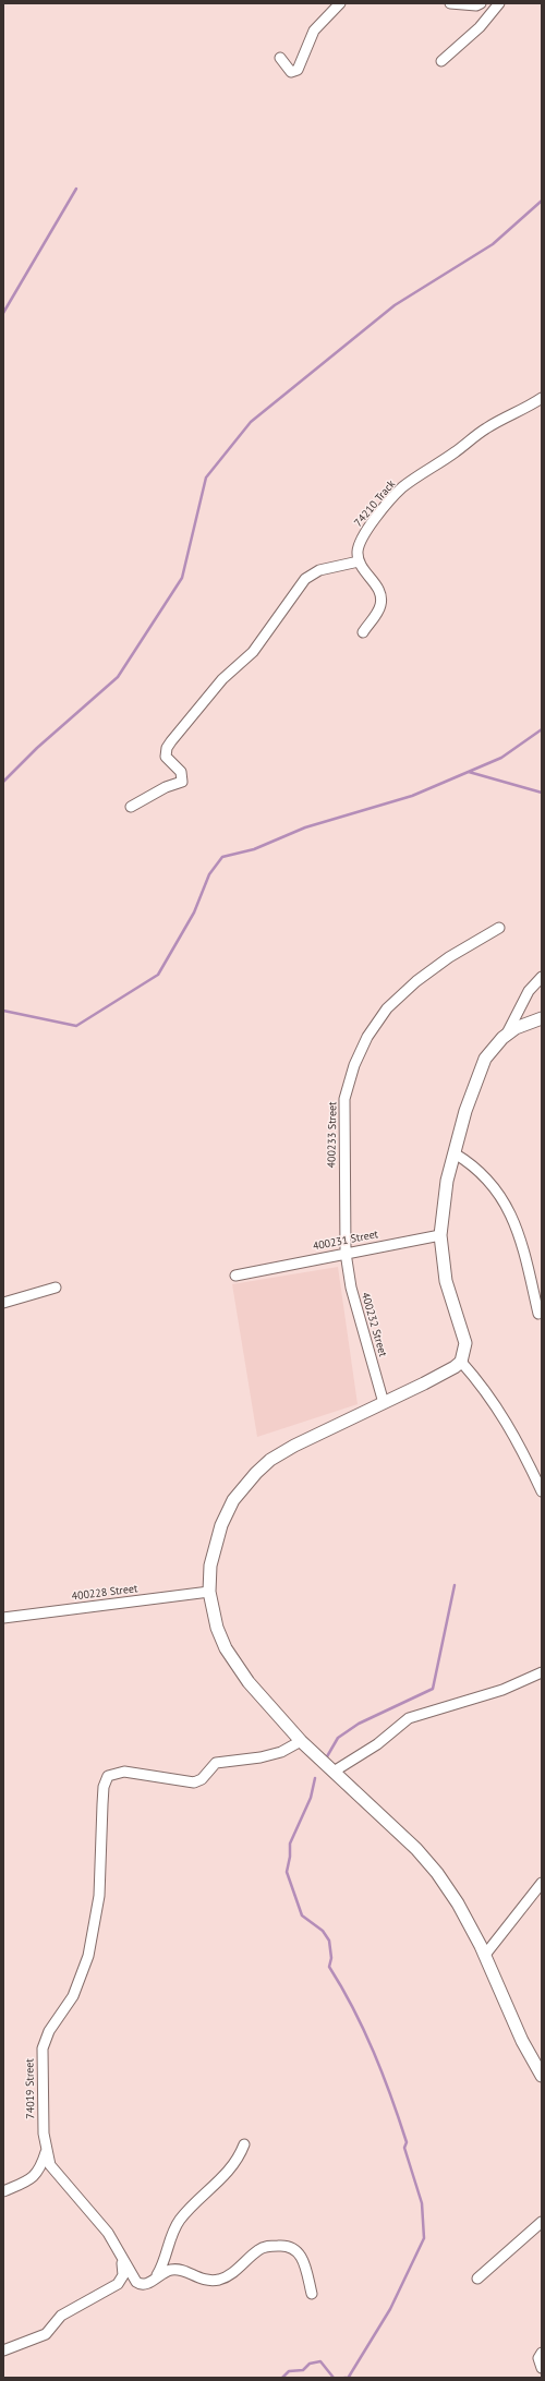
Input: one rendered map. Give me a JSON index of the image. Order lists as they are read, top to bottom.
{
  "streets": {
    "street": [
      "74210 Track",
      "400233 Street",
      "400231 Street",
      "400232 Street",
      "400228 Street",
      "74019 Street"
    ]
  },
  "crossings": [
    ["400233 Street", "400231 Street"],
    ["400233 Street", "400232 Street"],
    ["400231 Street", "400232 Street"]
  ]
}
